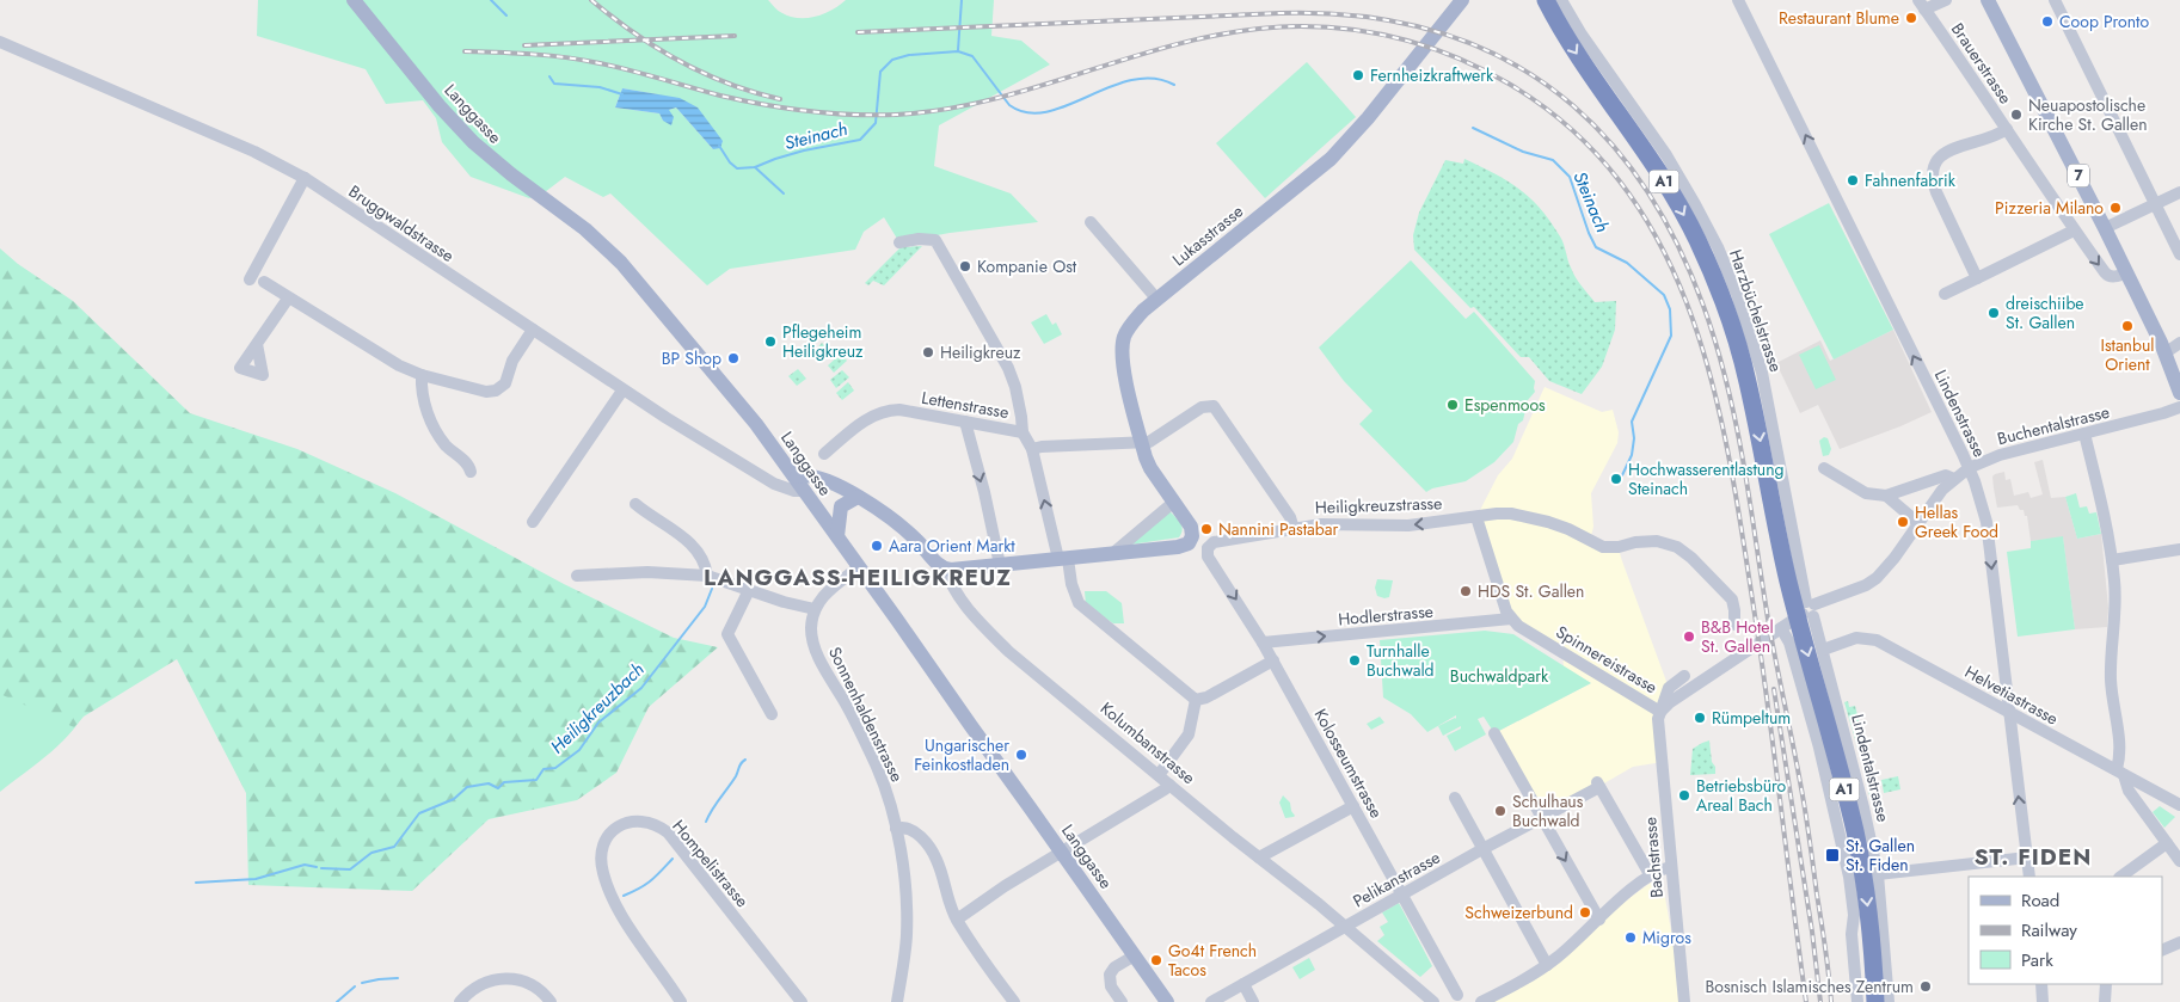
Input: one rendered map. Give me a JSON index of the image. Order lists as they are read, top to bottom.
{
  "streets": {
    "highway": ["A1"],
    "main road": [
      "Langgasse",
      "7",
      "Lukasstrasse",
      "Kolumbanstrasse"
    ],
    "street": [
      "Brauerstrasse",
      "Bruggwaldstrasse",
      "Harzbüchelstrasse",
      "Lettenstrasse",
      "Lindenstrasse",
      "Buchentalstrasse",
      "Heiligkreuzstrasse",
      "Hodlerstrasse",
      "Spinnereistrasse",
      "Helvetiastrasse",
      "Sonnenhaldenstrasse",
      "Kolosseumstrasse",
      "Lindentalstrasse",
      "Bachstrasse",
      "Hompelistrasse",
      "Pelikanstrasse"
    ]
  },
  "crossings": [
    ["Brauerstrasse", "7"],
    ["Langgasse", "Bruggwaldstrasse"],
    ["Langgasse", "Kolumbanstrasse"],
    ["Bruggwaldstrasse", "Kolumbanstrasse"],
    ["Harzbüchelstrasse", "Buchentalstrasse"],
    ["Harzbüchelstrasse", "Spinnereistrasse"],
    ["Harzbüchelstrasse", "Lindentalstrasse"],
    ["Lindenstrasse", "Buchentalstrasse"],
    ["Lindenstrasse", "Helvetiastrasse"],
    ["Buchentalstrasse", "Spinnereistrasse"],
    ["Buchentalstrasse", "Lindentalstrasse"],
    ["Heiligkreuzstrasse", "Kolosseumstrasse"],
    ["Hodlerstrasse", "Spinnereistrasse"],
    ["Hodlerstrasse", "Kolosseumstrasse"],
    ["Spinnereistrasse", "Lindentalstrasse"],
    ["Spinnereistrasse", "Bachstrasse"],
    ["Helvetiastrasse", "Lindentalstrasse"],
    ["Kolumbanstrasse", "Pelikanstrasse"],
    ["Kolosseumstrasse", "Pelikanstrasse"]
  ],
  "one_way": ["Hodlerstrasse"],
  "districts": ["LANGGASS-HEILIGKREUZ", "ST. FIDEN"],
  "water": ["Steinach", "Heiligkreuzbach"],
  "parks": ["Buchwaldpark"],
  "places": {
    "other": [
      "Restaurant Blume",
      "Coop Pronto",
      "Fernheizkraftwerk",
      "Neuapostolische Kirche St. Gallen",
      "Fahnenfabrik",
      "Pizzeria Milano",
      "Kompanie Ost",
      "dreischiibe St. Gallen",
      "Istanbul Orient",
      "Pflegeheim Heiligkreuz",
      "Heiligkreuz",
      "BP Shop",
      "Espenmoos",
      "Hochwasserentlastung Steinach",
      "Hellas Greek Food",
      "Nannini Pastabar",
      "Aara Orient Markt",
      "HDS St. Gallen",
      "B&B Hotel St. Gallen",
      "Turnhalle Buchwald",
      "Rümpeltum",
      "Ungarischer Feinkostladen",
      "Betriebsbüro Areal Bach",
      "Schulhaus Buchwald",
      "Schweizerbund",
      "Migros",
      "Go4t French Tacos",
      "Bosnisch Islamisches Zentrum"
    ],
    "transit": ["St. Gallen St. Fiden"]
  },
  "legend": ["Road", "Railway", "Park"]
}
